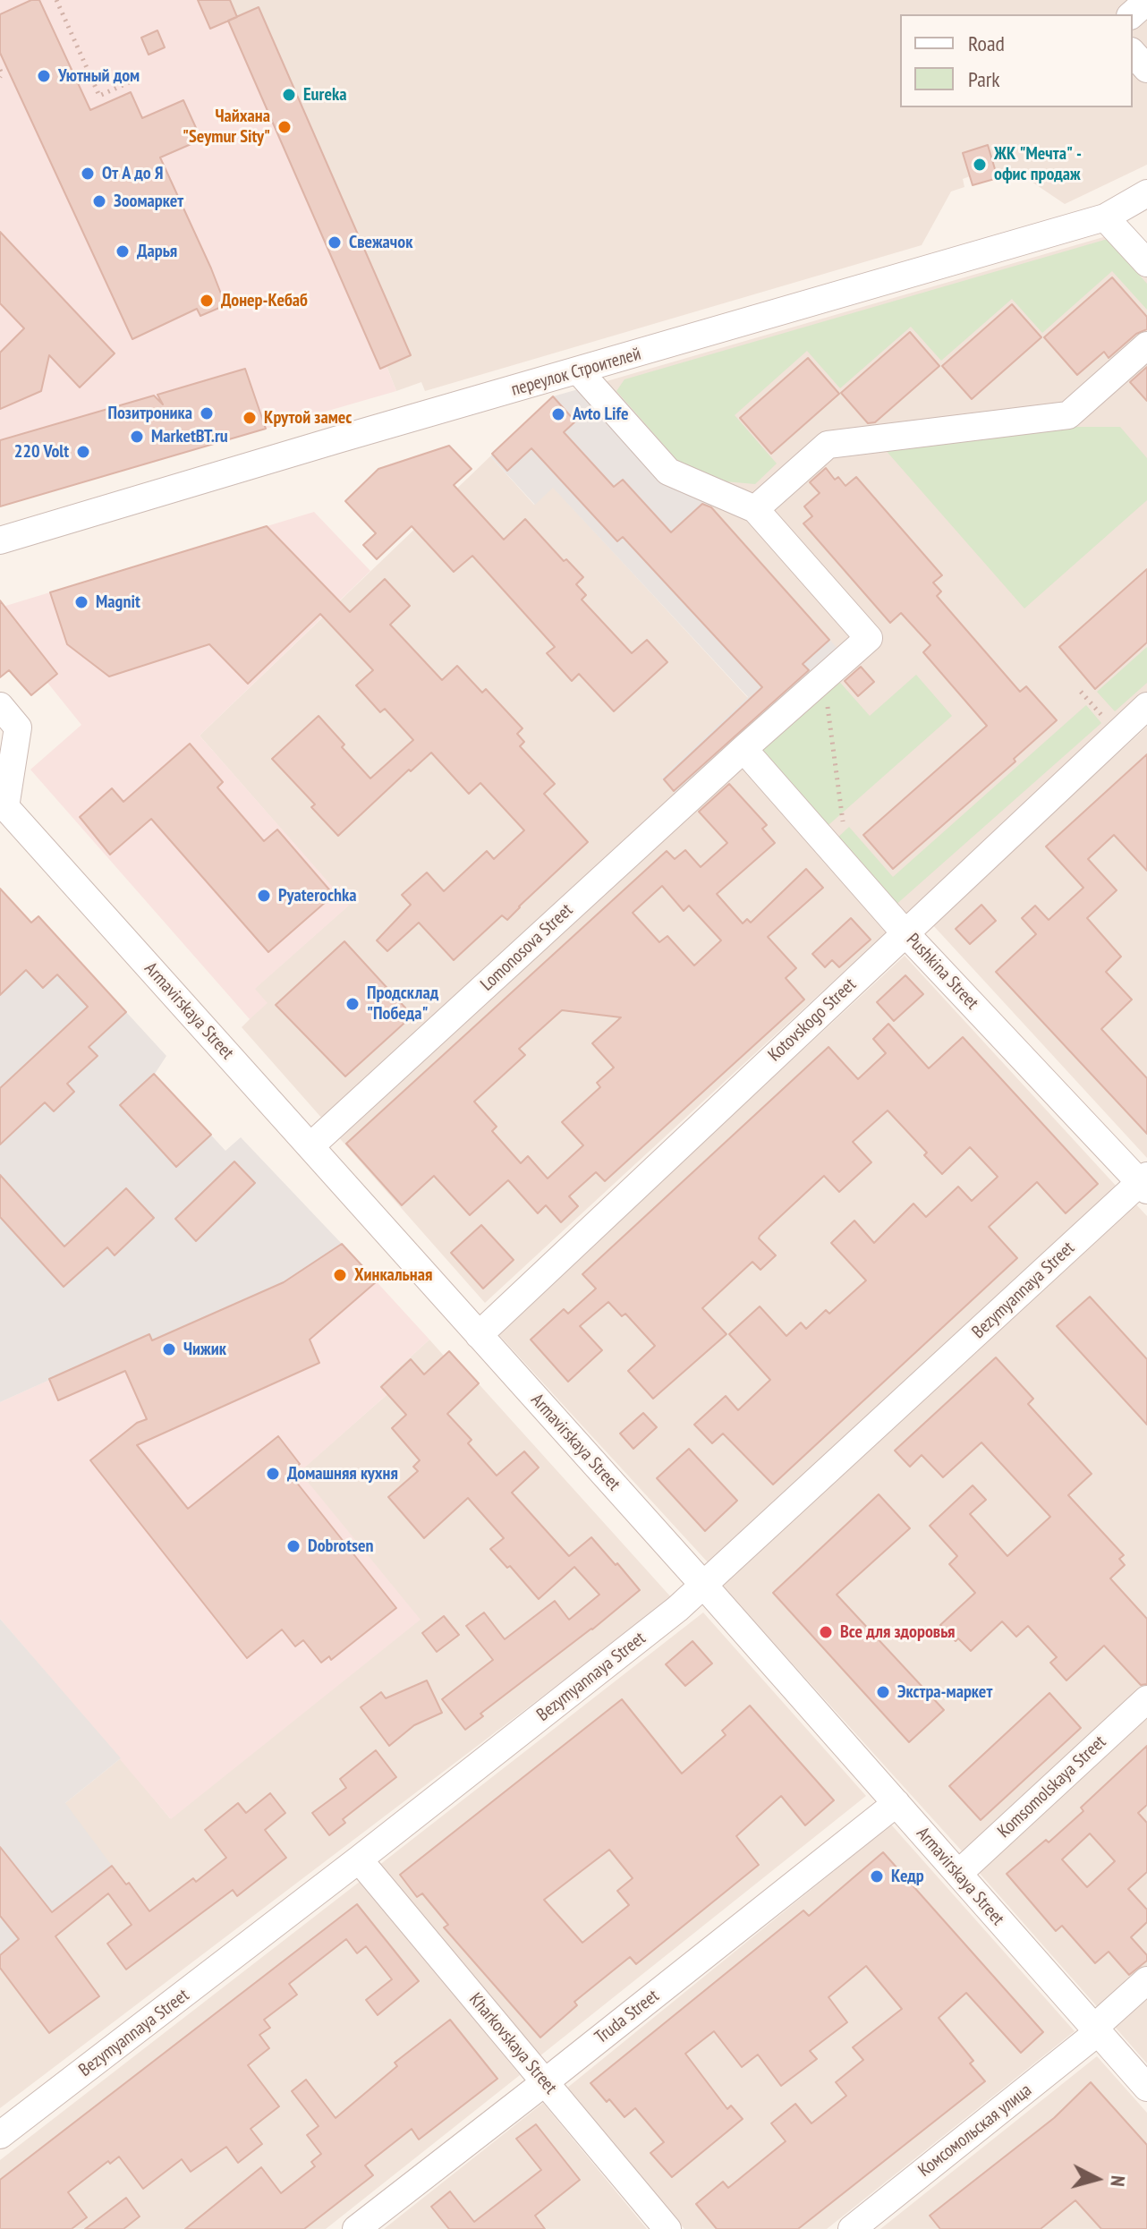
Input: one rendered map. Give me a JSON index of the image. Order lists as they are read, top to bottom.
{
  "streets": {
    "street": [
      "переулок Строителей",
      "Lomonosova Street",
      "Pushkina Street",
      "Armavirskaya Street",
      "Kotovskogo Street",
      "Bezymyannaya Street",
      "Komsomolskaya Street",
      "Truda Street",
      "Kharkovskaya Street",
      "Комсомольская улица"
    ]
  },
  "crossings": [
    ["Lomonosova Street", "Pushkina Street"],
    ["Lomonosova Street", "Armavirskaya Street"],
    ["Pushkina Street", "Kotovskogo Street"],
    ["Pushkina Street", "Bezymyannaya Street"],
    ["Armavirskaya Street", "Kotovskogo Street"],
    ["Armavirskaya Street", "Bezymyannaya Street"],
    ["Armavirskaya Street", "Komsomolskaya Street"],
    ["Armavirskaya Street", "Truda Street"],
    ["Armavirskaya Street", "Комсомольская улица"],
    ["Bezymyannaya Street", "Kharkovskaya Street"],
    ["Truda Street", "Kharkovskaya Street"]
  ],
  "places": [
    "Уютный дом",
    "Eureka",
    "Чайхана \"Seymur Sity\"",
    "ЖК \"Мечта\" - офис продаж",
    "От А до Я",
    "Зоомаркет",
    "Свежачок",
    "Дарья",
    "Донер-Кебаб",
    "Позитроника",
    "Avto Life",
    "Крутой замес",
    "MarketBT.ru",
    "220 Volt",
    "Magnit",
    "Pyaterochka",
    "Продсклад \"Победа\"",
    "Хинкальная",
    "Чижик",
    "Домашняя кухня",
    "Dobrotsen",
    "Все для здоровья",
    "Экстра-маркет",
    "Кедр"
  ],
  "legend": ["Road", "Park"],
  "north": "right"
}
